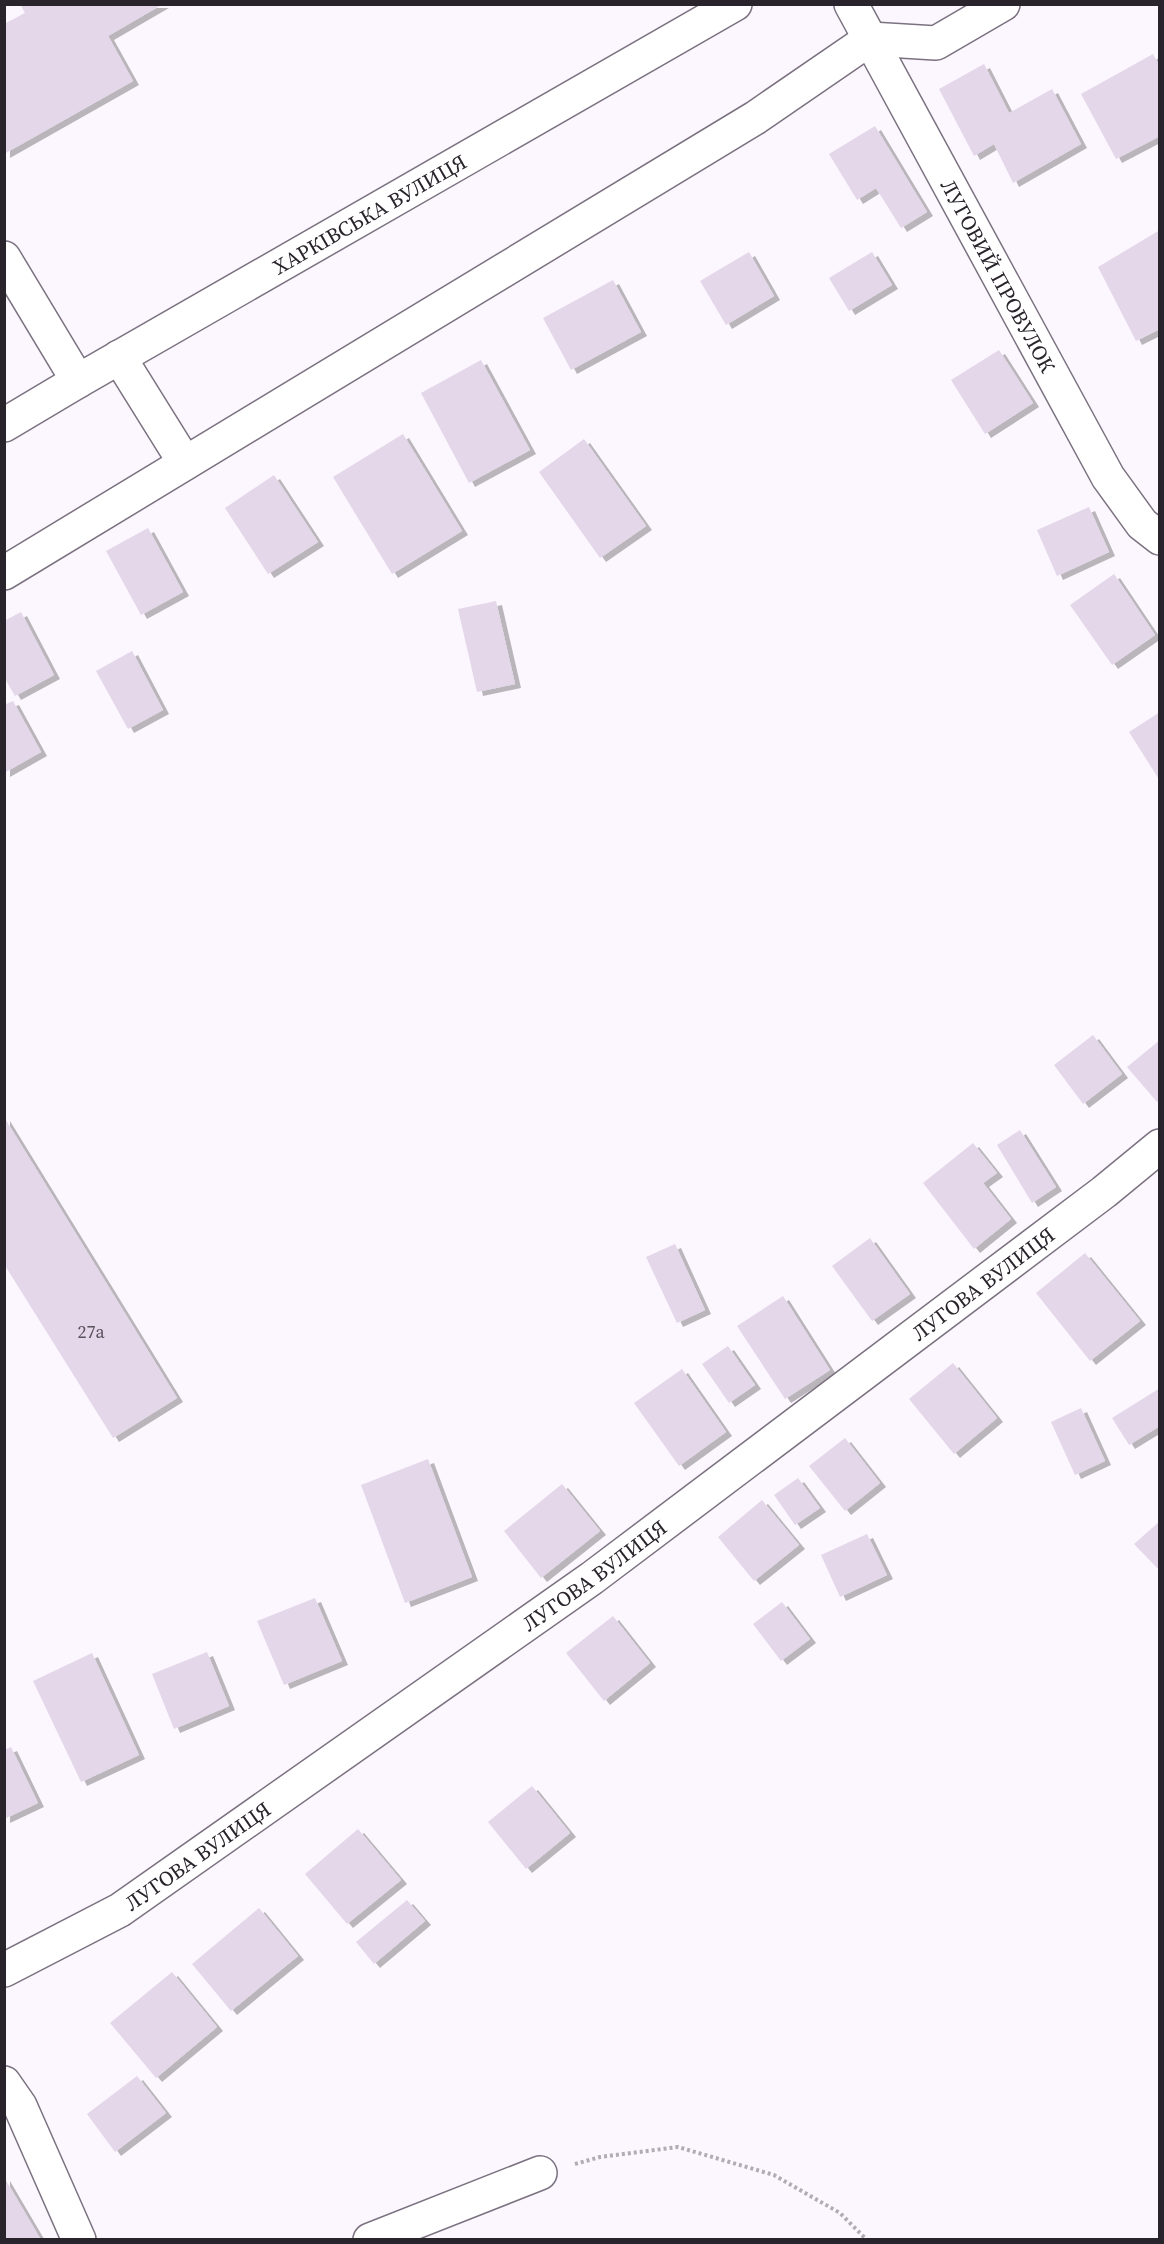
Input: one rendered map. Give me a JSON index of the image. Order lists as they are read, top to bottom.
{
  "streets": {
    "main road": ["ХАРКІВСЬКА ВУЛИЦЯ", "ЛУГОВИЙ ПРОВУЛОК", "ЛУГОВА ВУЛИЦЯ"]
  },
  "house_numbers": ["27а"]
}
